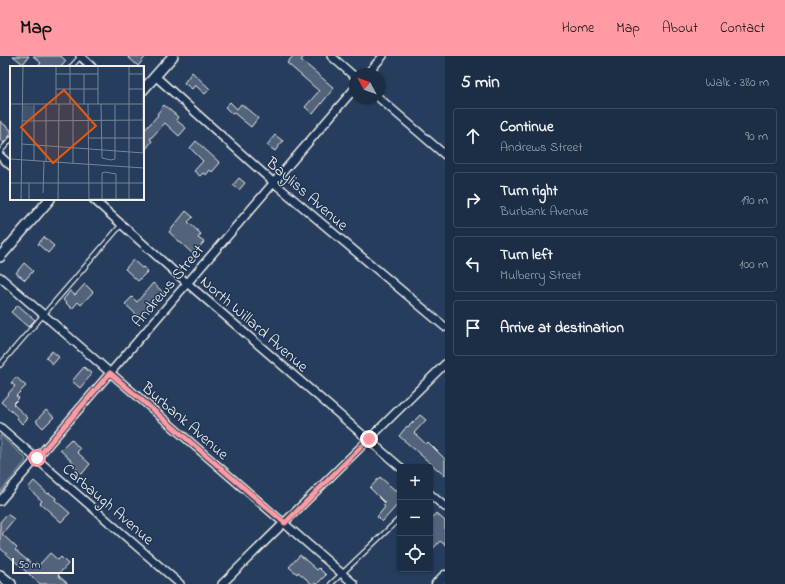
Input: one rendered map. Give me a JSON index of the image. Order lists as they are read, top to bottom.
{
  "streets": {
    "street": [
      "Bayliss Avenue",
      "Andrews Street",
      "North Willard Avenue",
      "Burbank Avenue",
      "Carbaugh Avenue"
    ]
  },
  "crossings": [
    ["Bayliss Avenue", "Andrews Street"],
    ["Andrews Street", "North Willard Avenue"],
    ["Andrews Street", "Burbank Avenue"],
    ["Andrews Street", "Carbaugh Avenue"]
  ],
  "scale_bar": "50 m",
  "north": "top left",
  "page": {
    "header": "Map",
    "nav": [
      "Home",
      "Map",
      "About",
      "Contact"
    ],
    "heading": ["5 min", "Walk · 380 m"],
    "list": [
      ["Continue", "Andrews Street", "90 m"],
      ["Turn right", "Burbank Avenue", "190 m"],
      ["Turn left", "Mulberry Street", "100 m"],
      "Arrive at destination"
    ],
    "map_buttons": ["+", "−"],
    "scale": "50 m"
  }
}
